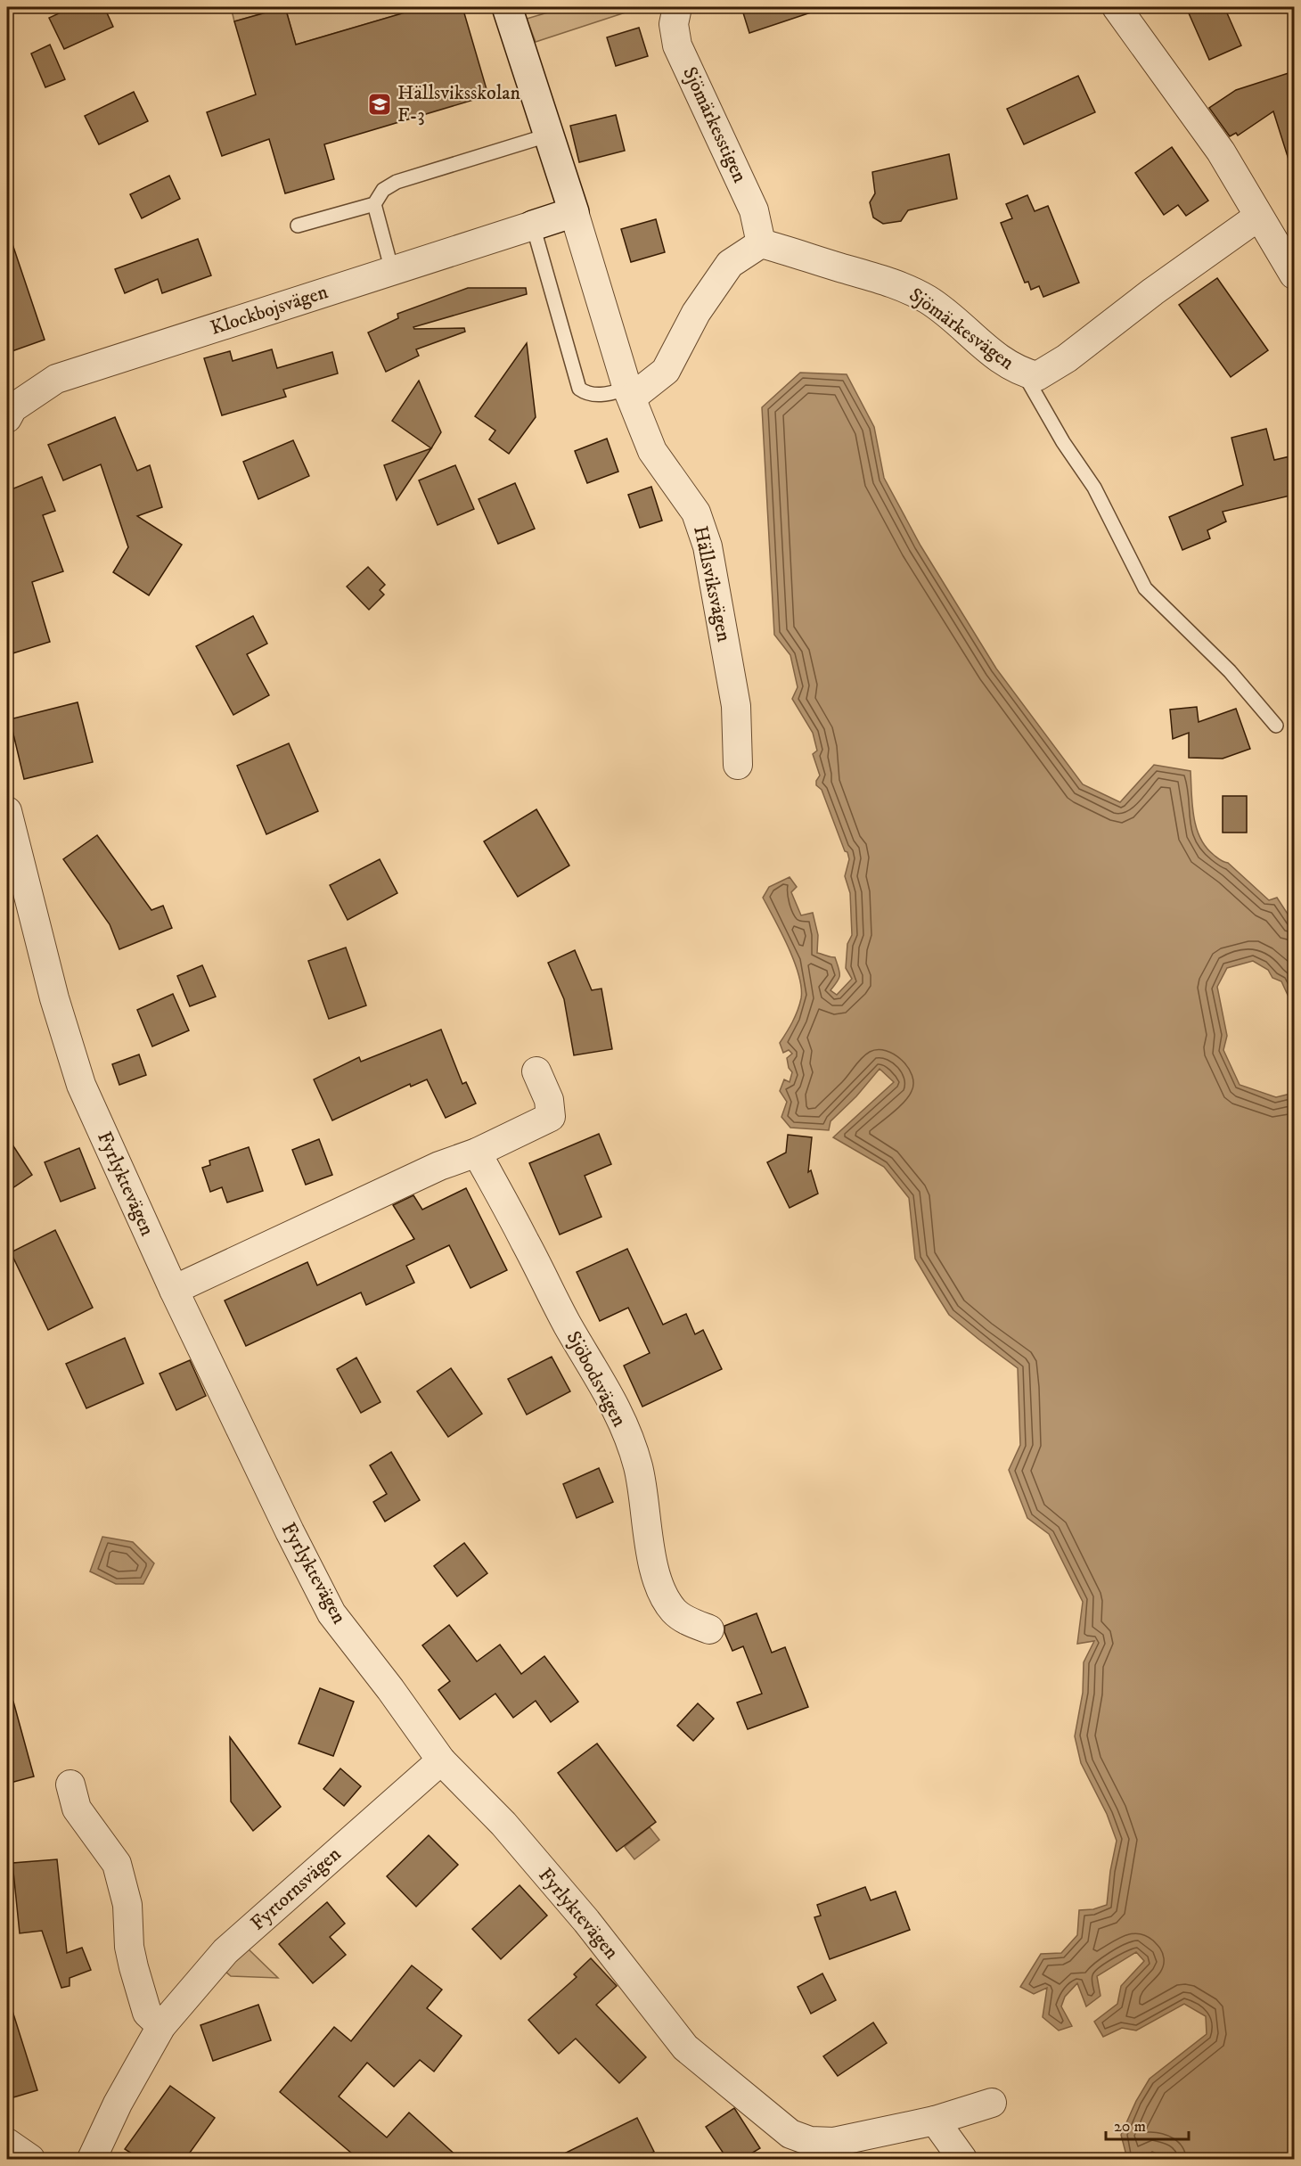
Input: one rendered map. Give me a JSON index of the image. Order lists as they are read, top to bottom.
{
  "streets": {
    "street": [
      "Sjömärkesstigen",
      "Klockbojsvägen",
      "Sjömärkesvägen",
      "Hällsviksvägen",
      "Fyrlyktevägen",
      "Sjöbodsvägen",
      "Fyrtornsvägen"
    ]
  },
  "crossings": [
    ["Sjömärkesstigen", "Sjömärkesvägen"],
    ["Fyrlyktevägen", "Fyrtornsvägen"]
  ],
  "places": {
    "school or university": ["Hällsviksskolan F-3"]
  },
  "scale_bar": "20 m"
}
